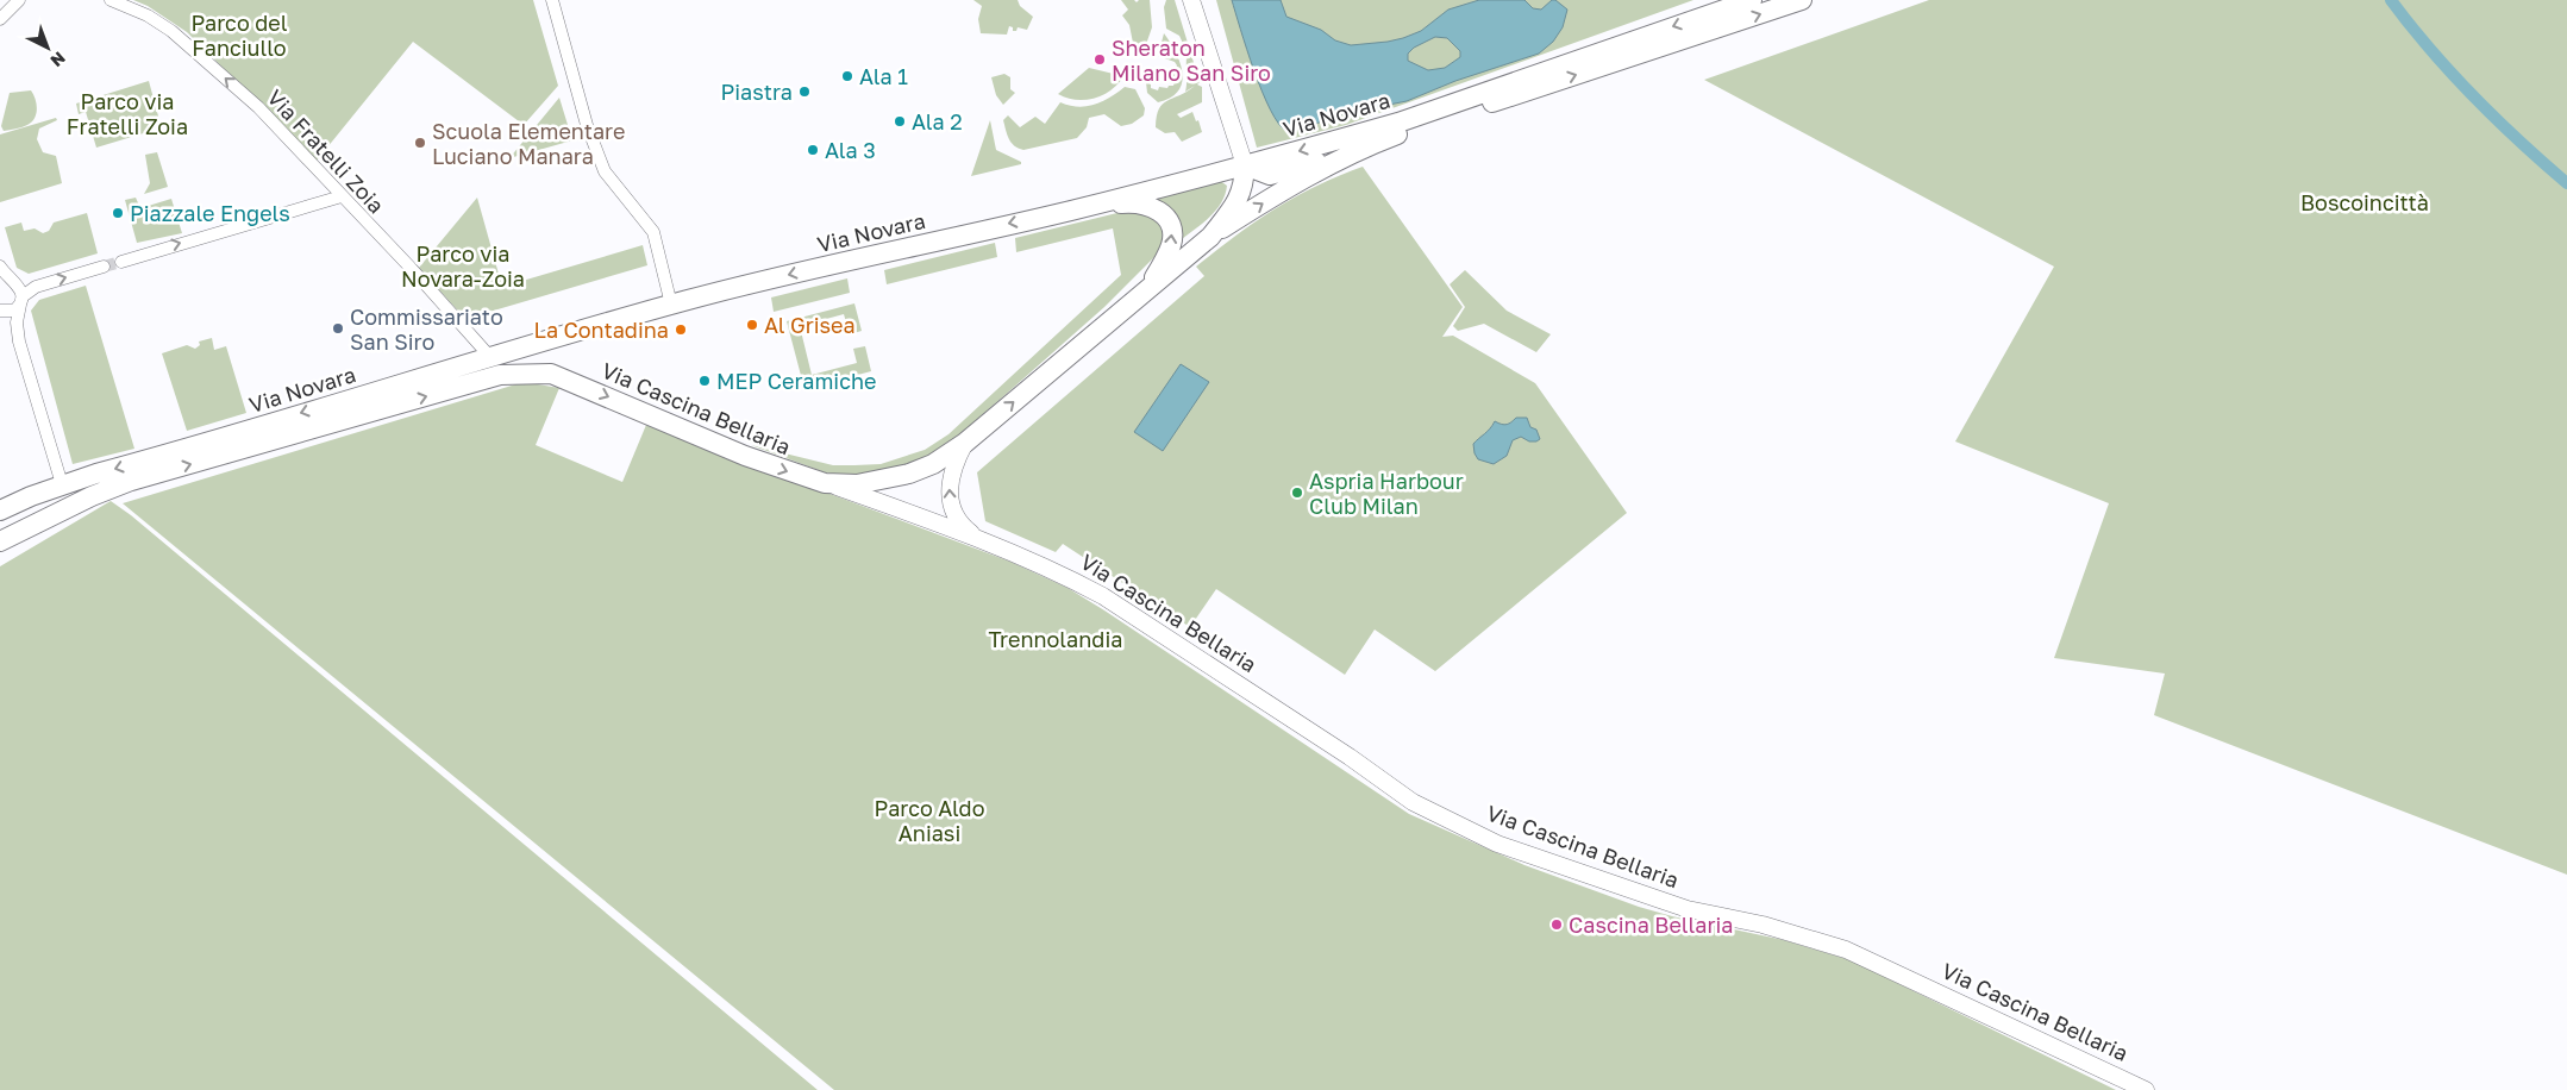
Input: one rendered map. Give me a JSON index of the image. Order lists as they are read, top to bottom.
{
  "streets": {
    "main road": ["Via Novara", "Via Cascina Bellaria"],
    "street": ["Via Fratelli Zoia"]
  },
  "crossings": [
    ["Via Novara", "Via Fratelli Zoia"],
    ["Via Novara", "Via Cascina Bellaria"]
  ],
  "one_way": ["Via Fratelli Zoia"],
  "parks": [
    "Parco del Fanciullo",
    "Parco via Fratelli Zoia",
    "Boscoincittà",
    "Parco via Novara-Zoia",
    "Trennolandia",
    "Parco Aldo Aniasi"
  ],
  "places": [
    "Sheraton Milano San Siro",
    "Ala 1",
    "Piastra",
    "Ala 2",
    "Scuola Elementare Luciano Manara",
    "Ala 3",
    "Piazzale Engels",
    "Al Grisea",
    "Commissariato San Siro",
    "La Contadina",
    "MEP Ceramiche",
    "Aspria Harbour Club Milan",
    "Cascina Bellaria"
  ],
  "north": "bottom right"
}
